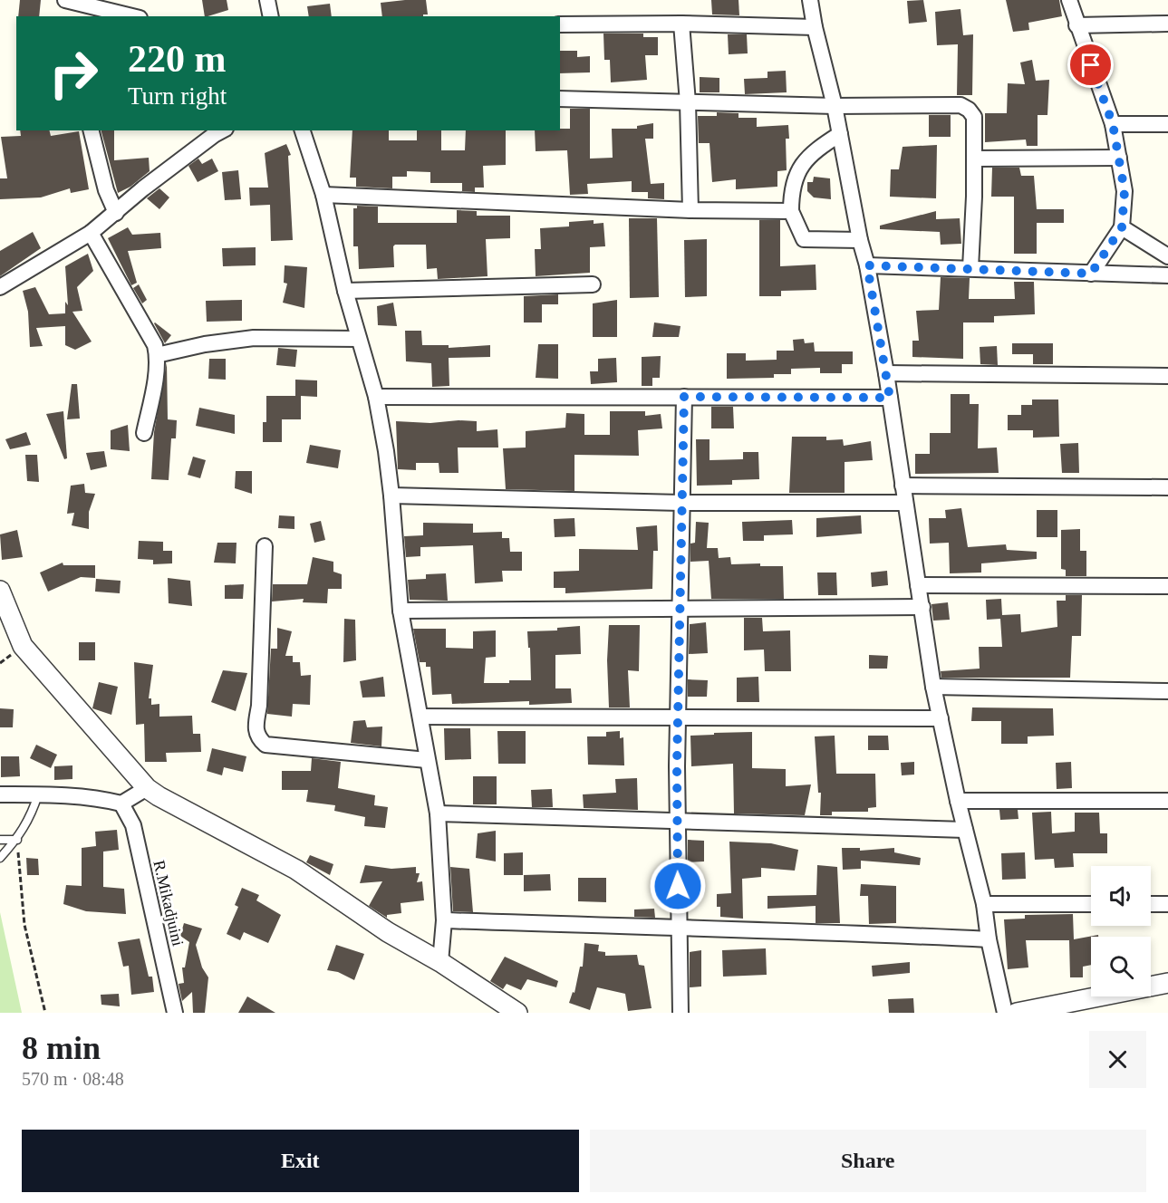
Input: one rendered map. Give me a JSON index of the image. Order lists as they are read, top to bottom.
{
  "streets": {
    "street": ["R.Mikadjuini"]
  },
  "page": {
    "turn": ["220 m", "Turn right"],
    "heading": ["8 min", "570 m · 08:48"],
    "buttons": ["Exit", "Share"]
  }
}
